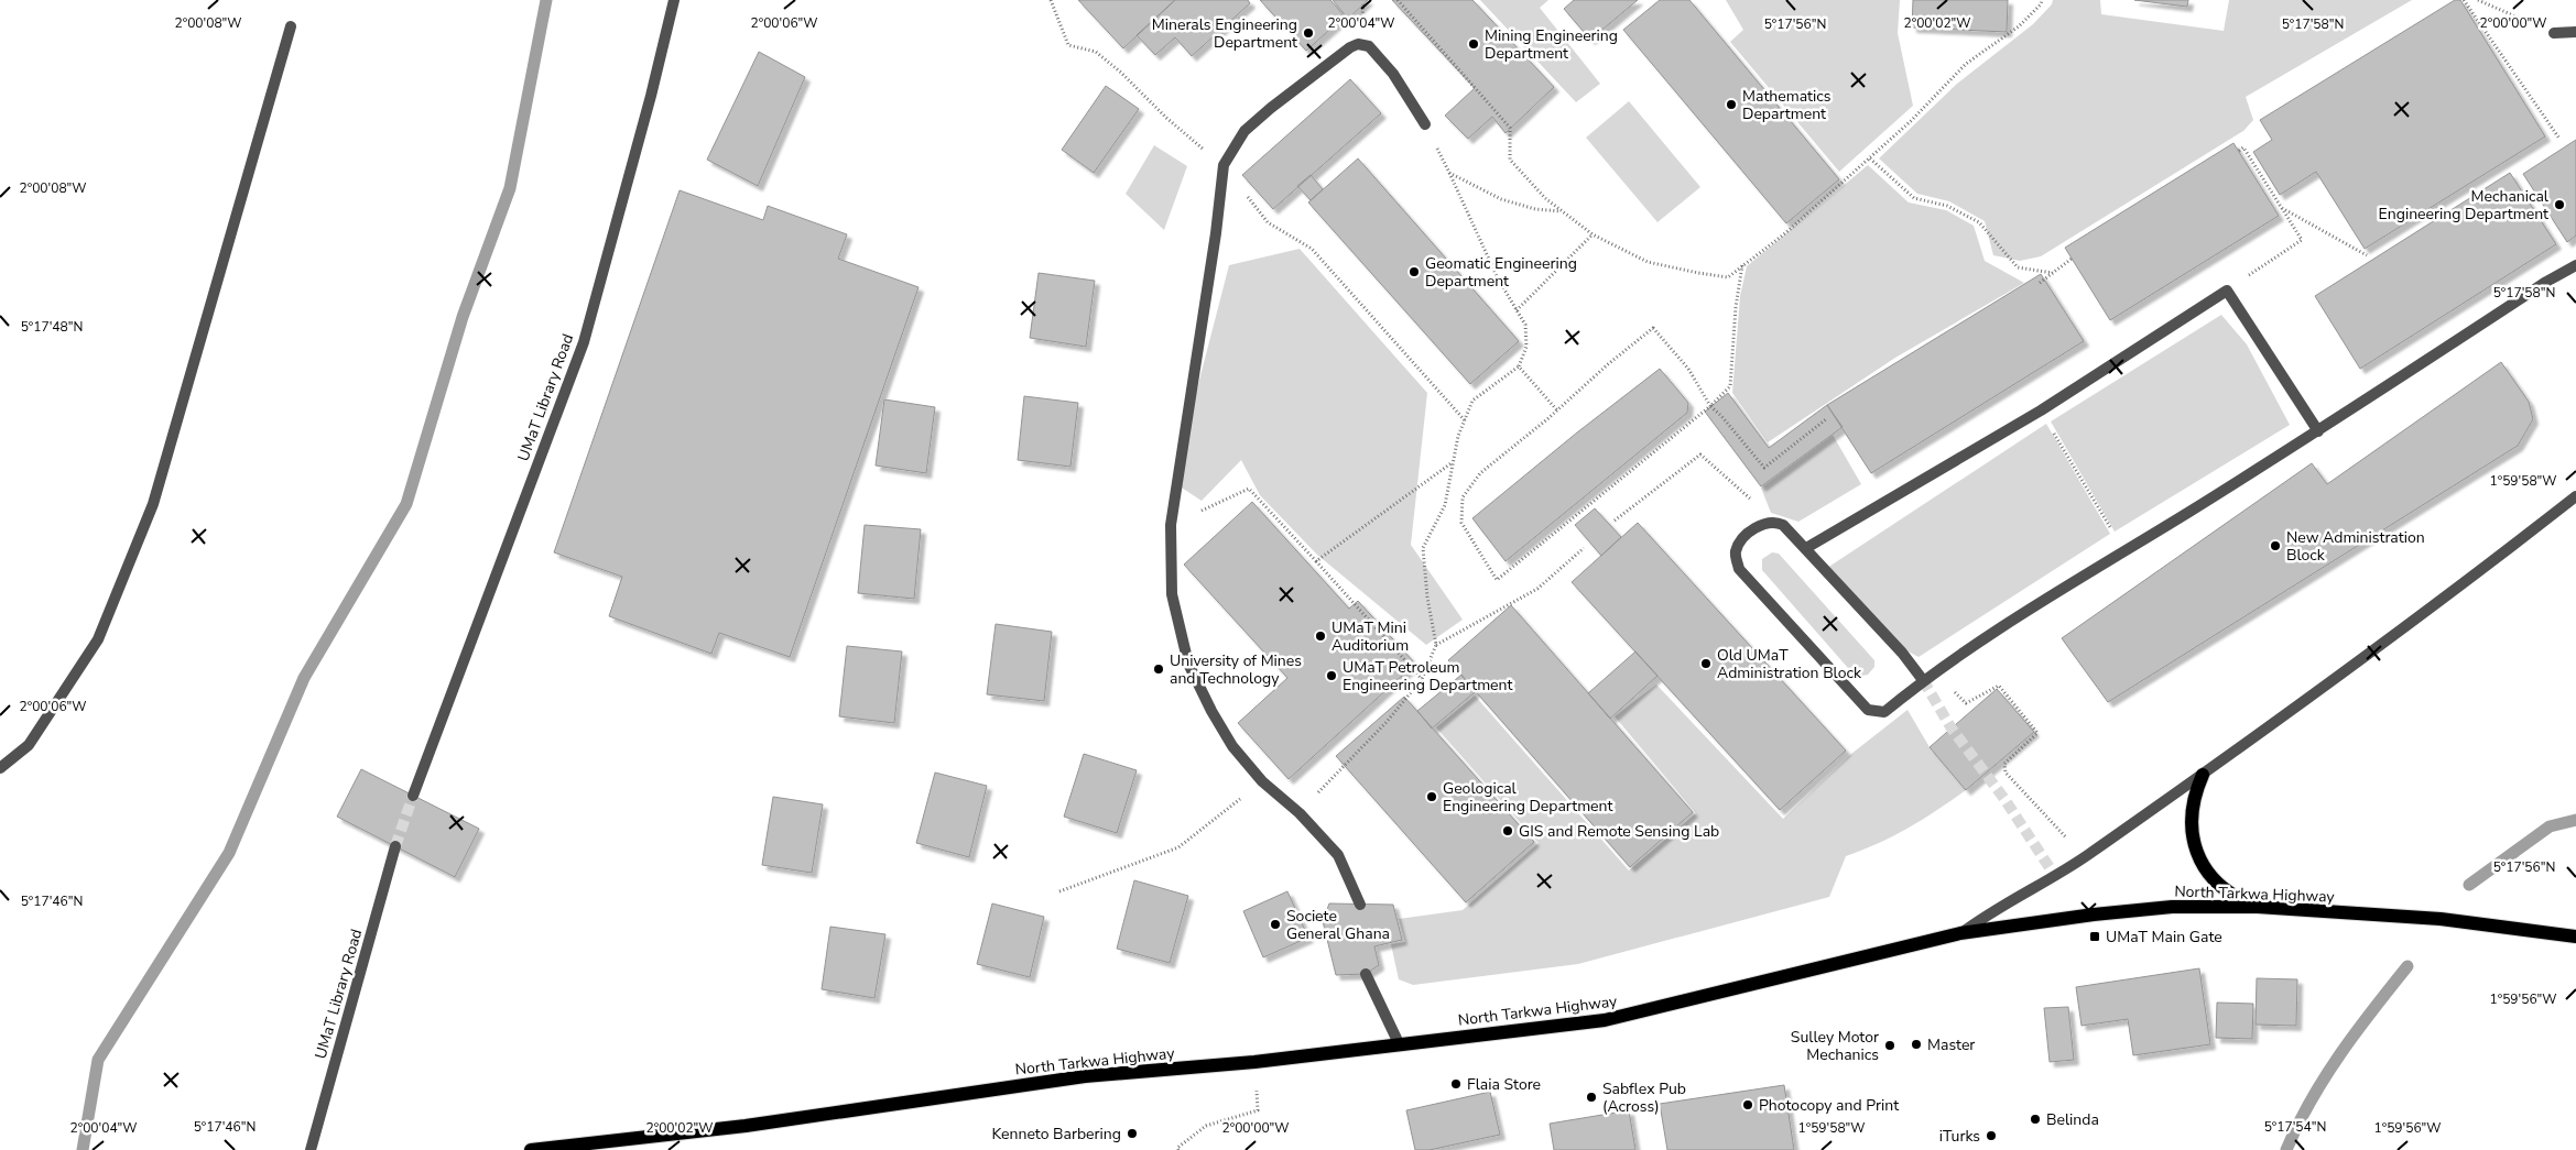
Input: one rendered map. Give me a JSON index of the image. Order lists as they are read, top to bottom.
{
  "streets": {
    "main road": ["North Tarkwa Highway"],
    "street": ["UMaT Library Road"]
  },
  "places": {
    "other": [
      "Minerals Engineering Department",
      "Mining Engineering Department",
      "Mathematics Department",
      "Mechanical Engineering Department",
      "Geomatic Engineering Department",
      "New Administration Block",
      "UMaT Mini Auditorium",
      "Old UMaT Administration Block",
      "University of Mines and Technology",
      "UMaT Petroleum Engineering Department",
      "Geological Engineering Department",
      "GIS and Remote Sensing Lab",
      "Societe General Ghana",
      "Master",
      "Sulley Motor Mechanics",
      "Flaia Store",
      "Sabflex Pub (Across)",
      "Photocopy and Print",
      "Belinda",
      "Kenneto Barbering",
      "iTurks"
    ],
    "transit": ["UMaT Main Gate"]
  },
  "coordinates": [
    "2°00'08\"W",
    "2°00'06\"W",
    "2°00'04\"W",
    "2°00'02\"W",
    "2°00'00\"W",
    "5°17'56\"N",
    "5°17'58\"N",
    "5°17'48\"N",
    "1°59'58\"W",
    "5°17'46\"N",
    "1°59'56\"W",
    "5°17'54\"N"
  ]
}
